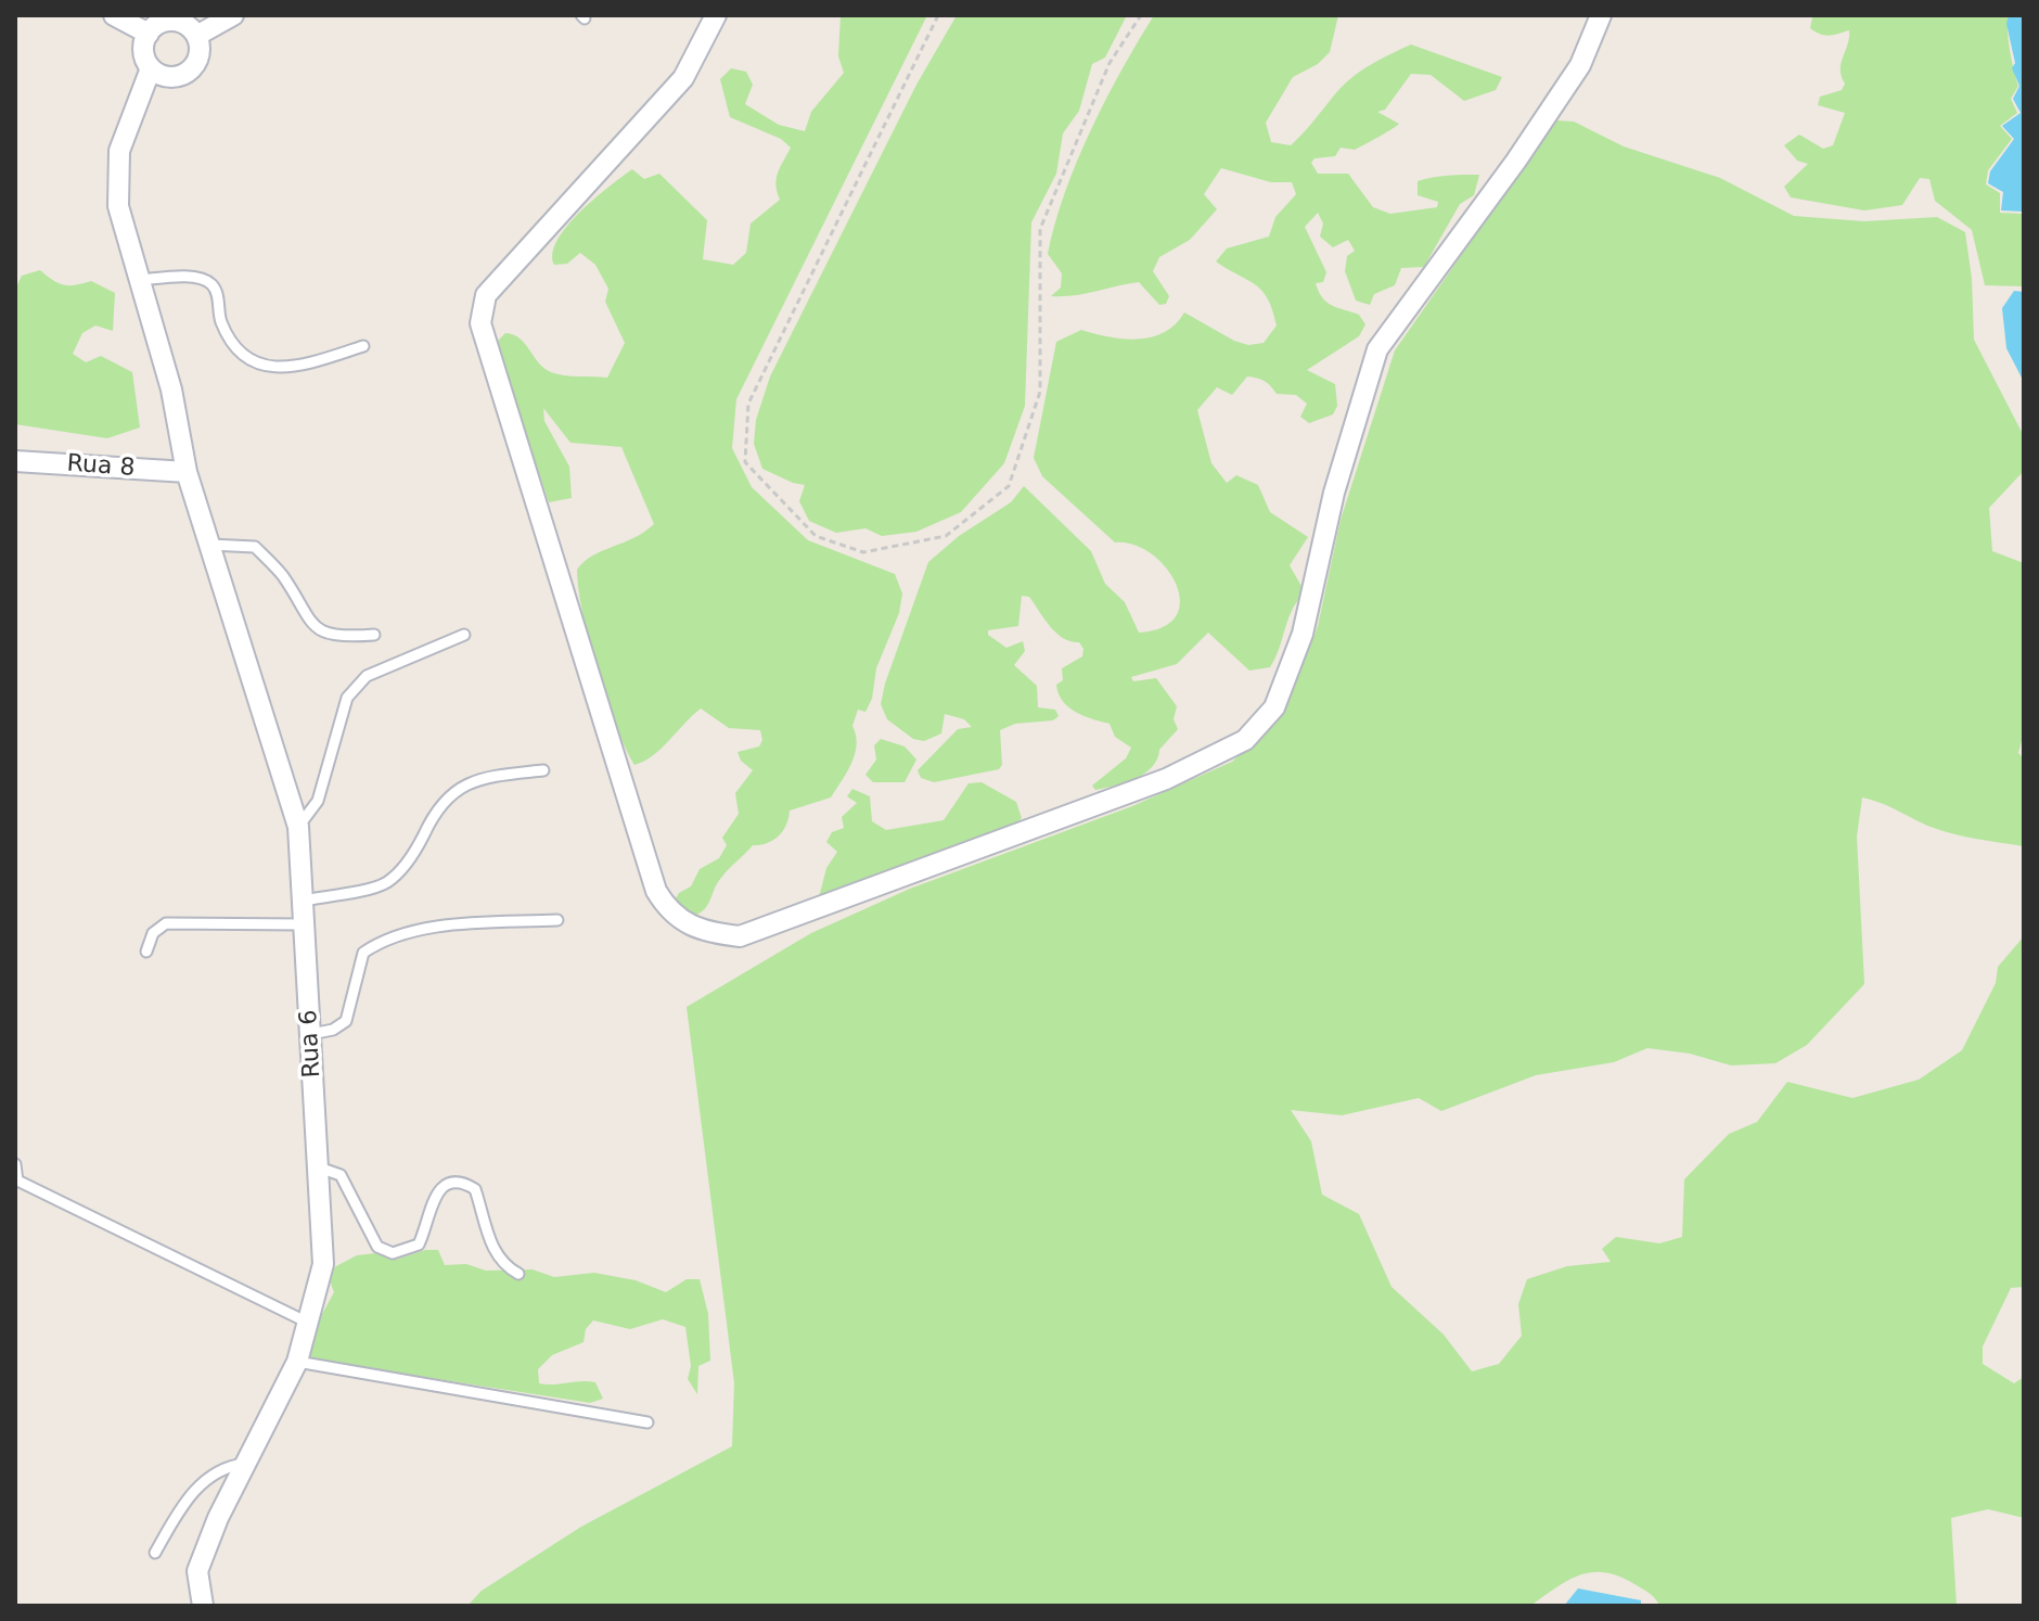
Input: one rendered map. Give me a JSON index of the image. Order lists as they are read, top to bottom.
{
  "streets": {
    "street": ["Rua 8", "Rua 6"]
  },
  "crossings": [
    ["Rua 8", "Rua 6"]
  ]
}
